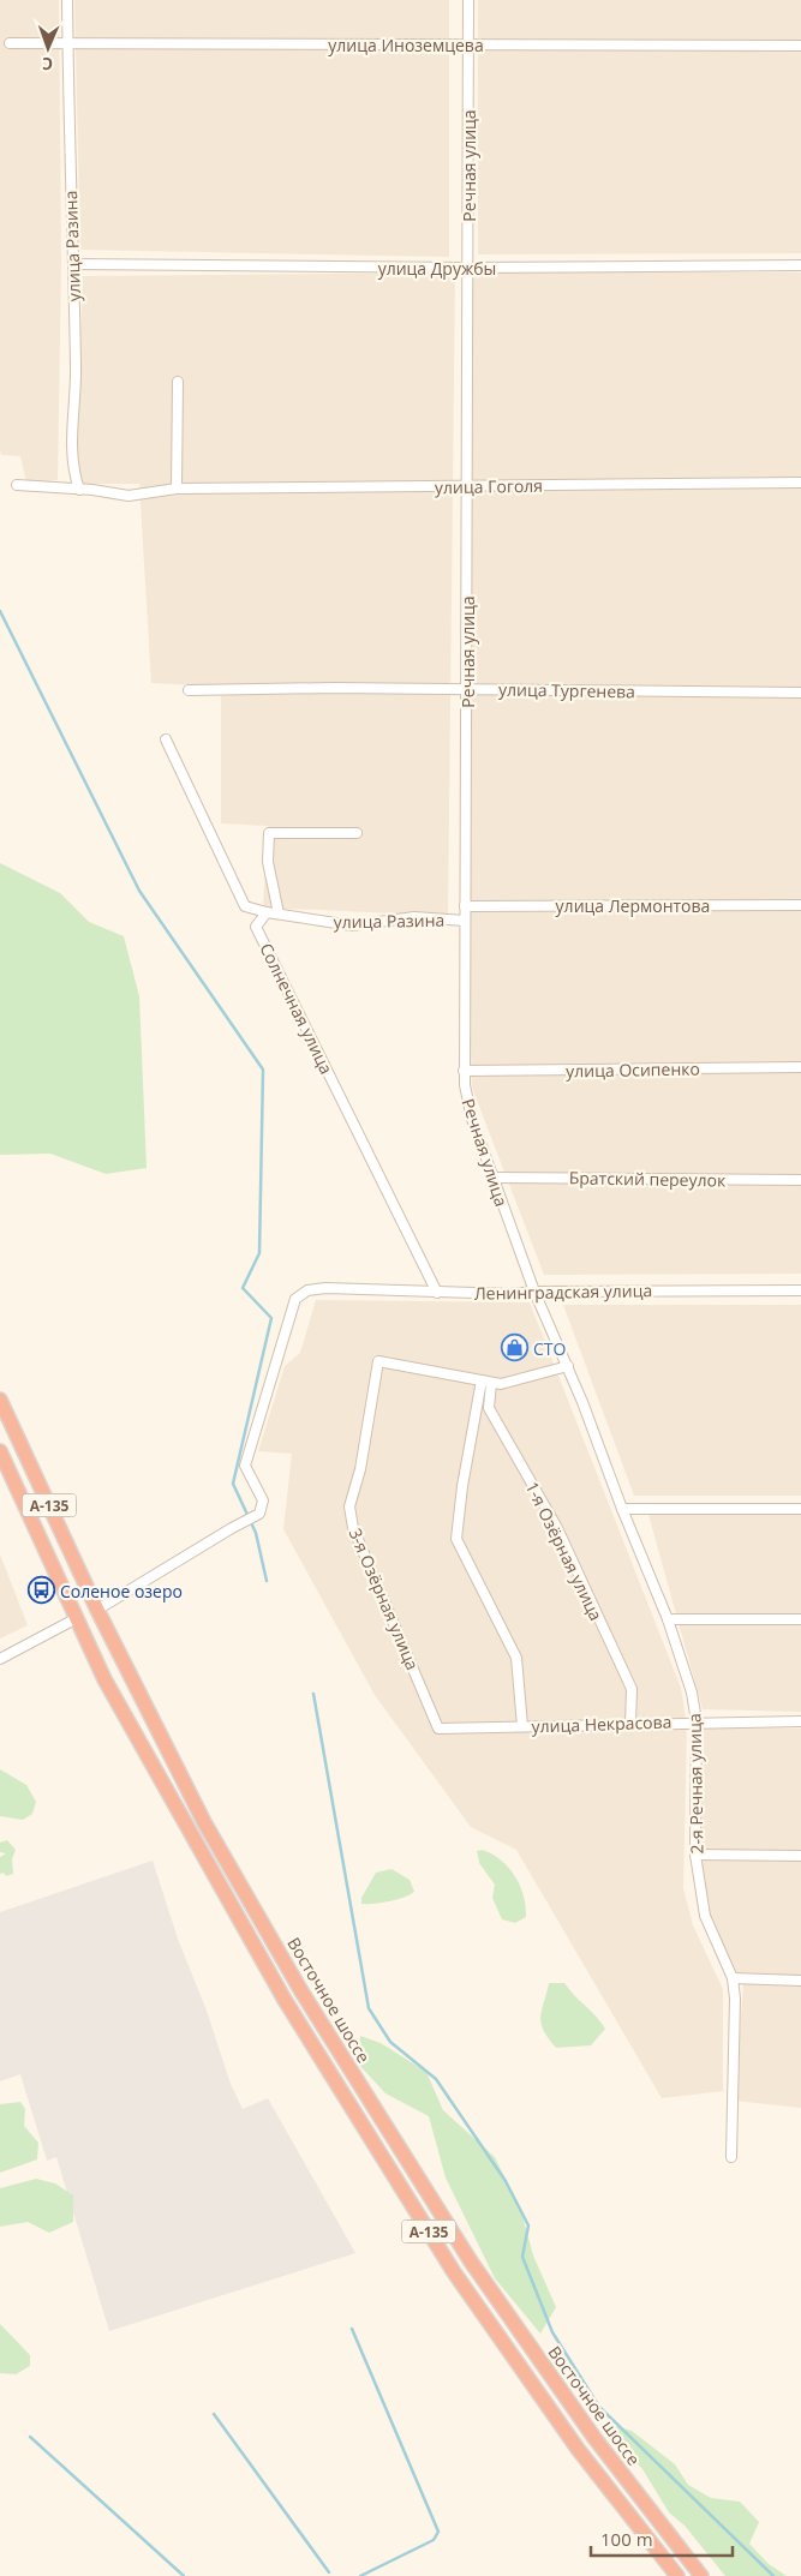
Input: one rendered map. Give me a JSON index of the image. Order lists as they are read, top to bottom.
{
  "streets": {
    "highway": ["А-135", "Восточное шоссе"],
    "street": [
      "улица Иноземцева",
      "Речная улица",
      "улица Разина",
      "улица Дружбы",
      "улица Гоголя",
      "улица Тургенева",
      "улица Лермонтова",
      "Солнечная улица",
      "улица Осипенко",
      "Братский переулок",
      "Ленинградская улица",
      "1-я Озёрная улица",
      "3-я Озёрная улица",
      "улица Некрасова",
      "2-я Речная улица"
    ]
  },
  "crossings": [
    ["улица Иноземцева", "Речная улица"],
    ["улица Иноземцева", "улица Разина"],
    ["Речная улица", "улица Разина"],
    ["Речная улица", "улица Дружбы"],
    ["Речная улица", "улица Гоголя"],
    ["Речная улица", "улица Тургенева"],
    ["Речная улица", "улица Лермонтова"],
    ["Речная улица", "улица Осипенко"],
    ["Речная улица", "Братский переулок"],
    ["Речная улица", "Ленинградская улица"],
    ["Речная улица", "2-я Речная улица"],
    ["улица Разина", "улица Дружбы"],
    ["улица Разина", "улица Гоголя"],
    ["улица Разина", "Солнечная улица"],
    ["Солнечная улица", "Ленинградская улица"],
    ["Ленинградская улица", "2-я Речная улица"],
    ["Ленинградская улица", "Восточное шоссе"],
    ["1-я Озёрная улица", "3-я Озёрная улица"],
    ["1-я Озёрная улица", "улица Некрасова"],
    ["3-я Озёрная улица", "улица Некрасова"],
    ["улица Некрасова", "2-я Речная улица"]
  ],
  "places": {
    "shop": ["СТО"],
    "bus stop": ["Соленое озеро"]
  },
  "scale_bar": "100 m",
  "north": "bottom"
}
